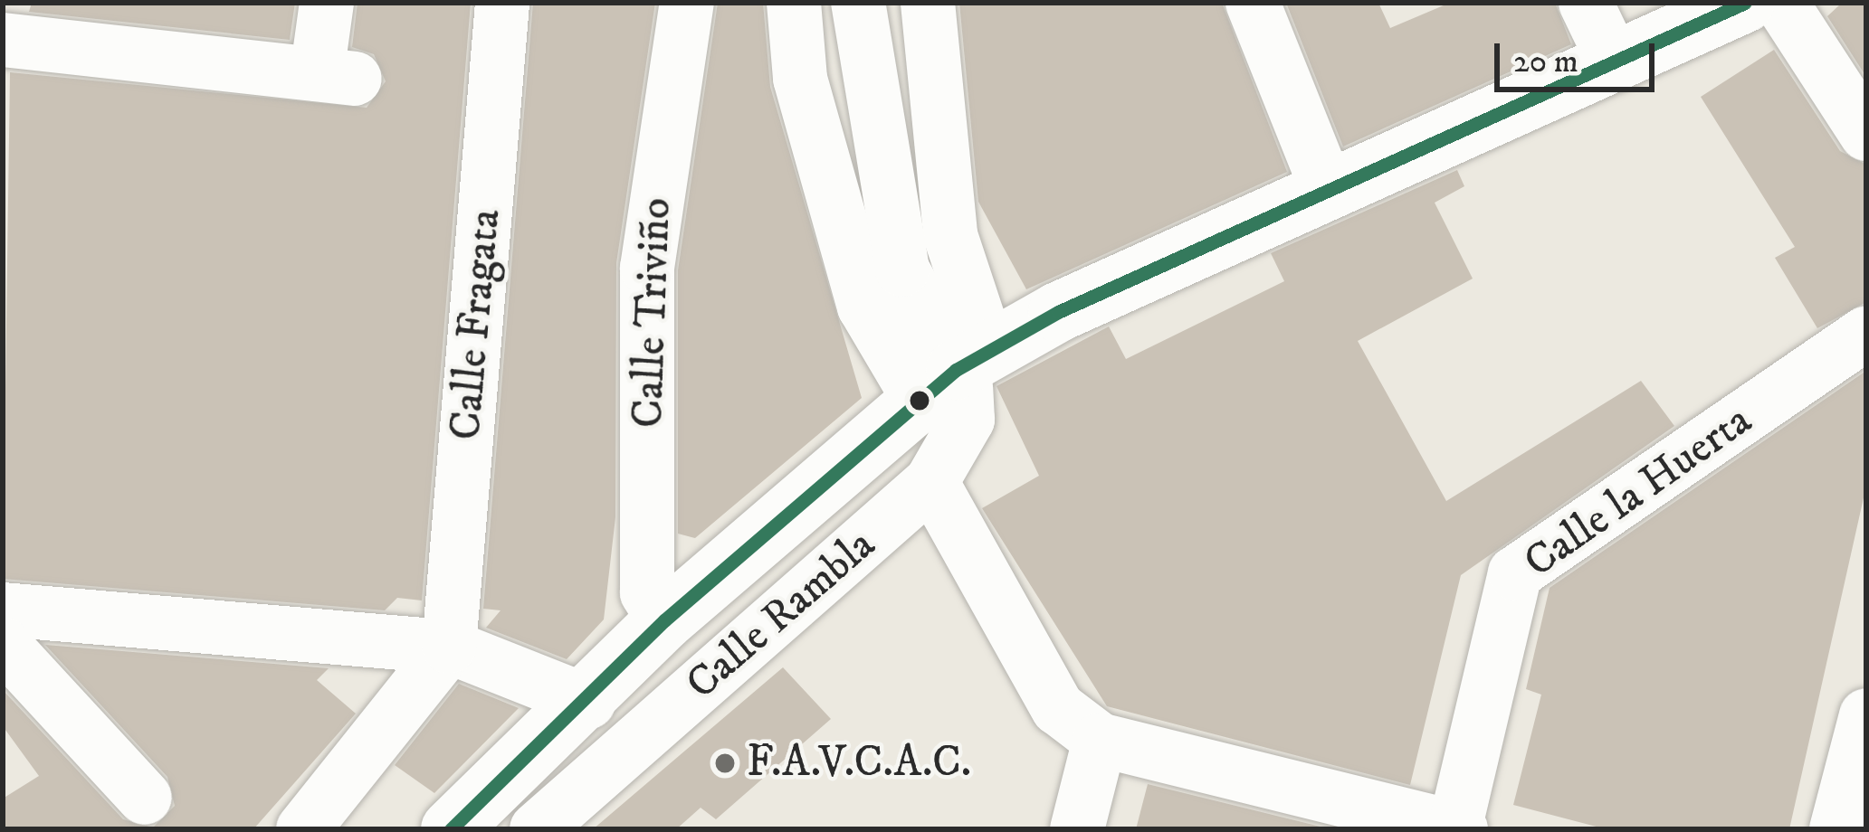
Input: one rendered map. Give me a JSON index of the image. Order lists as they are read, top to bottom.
{
  "streets": {
    "street": [
      "Calle Triviño",
      "Calle Fragata",
      "Calle la Huerta",
      "Calle Rambla"
    ]
  },
  "places": ["F.A.V.C.A.C."],
  "scale_bar": "20 m"
}
